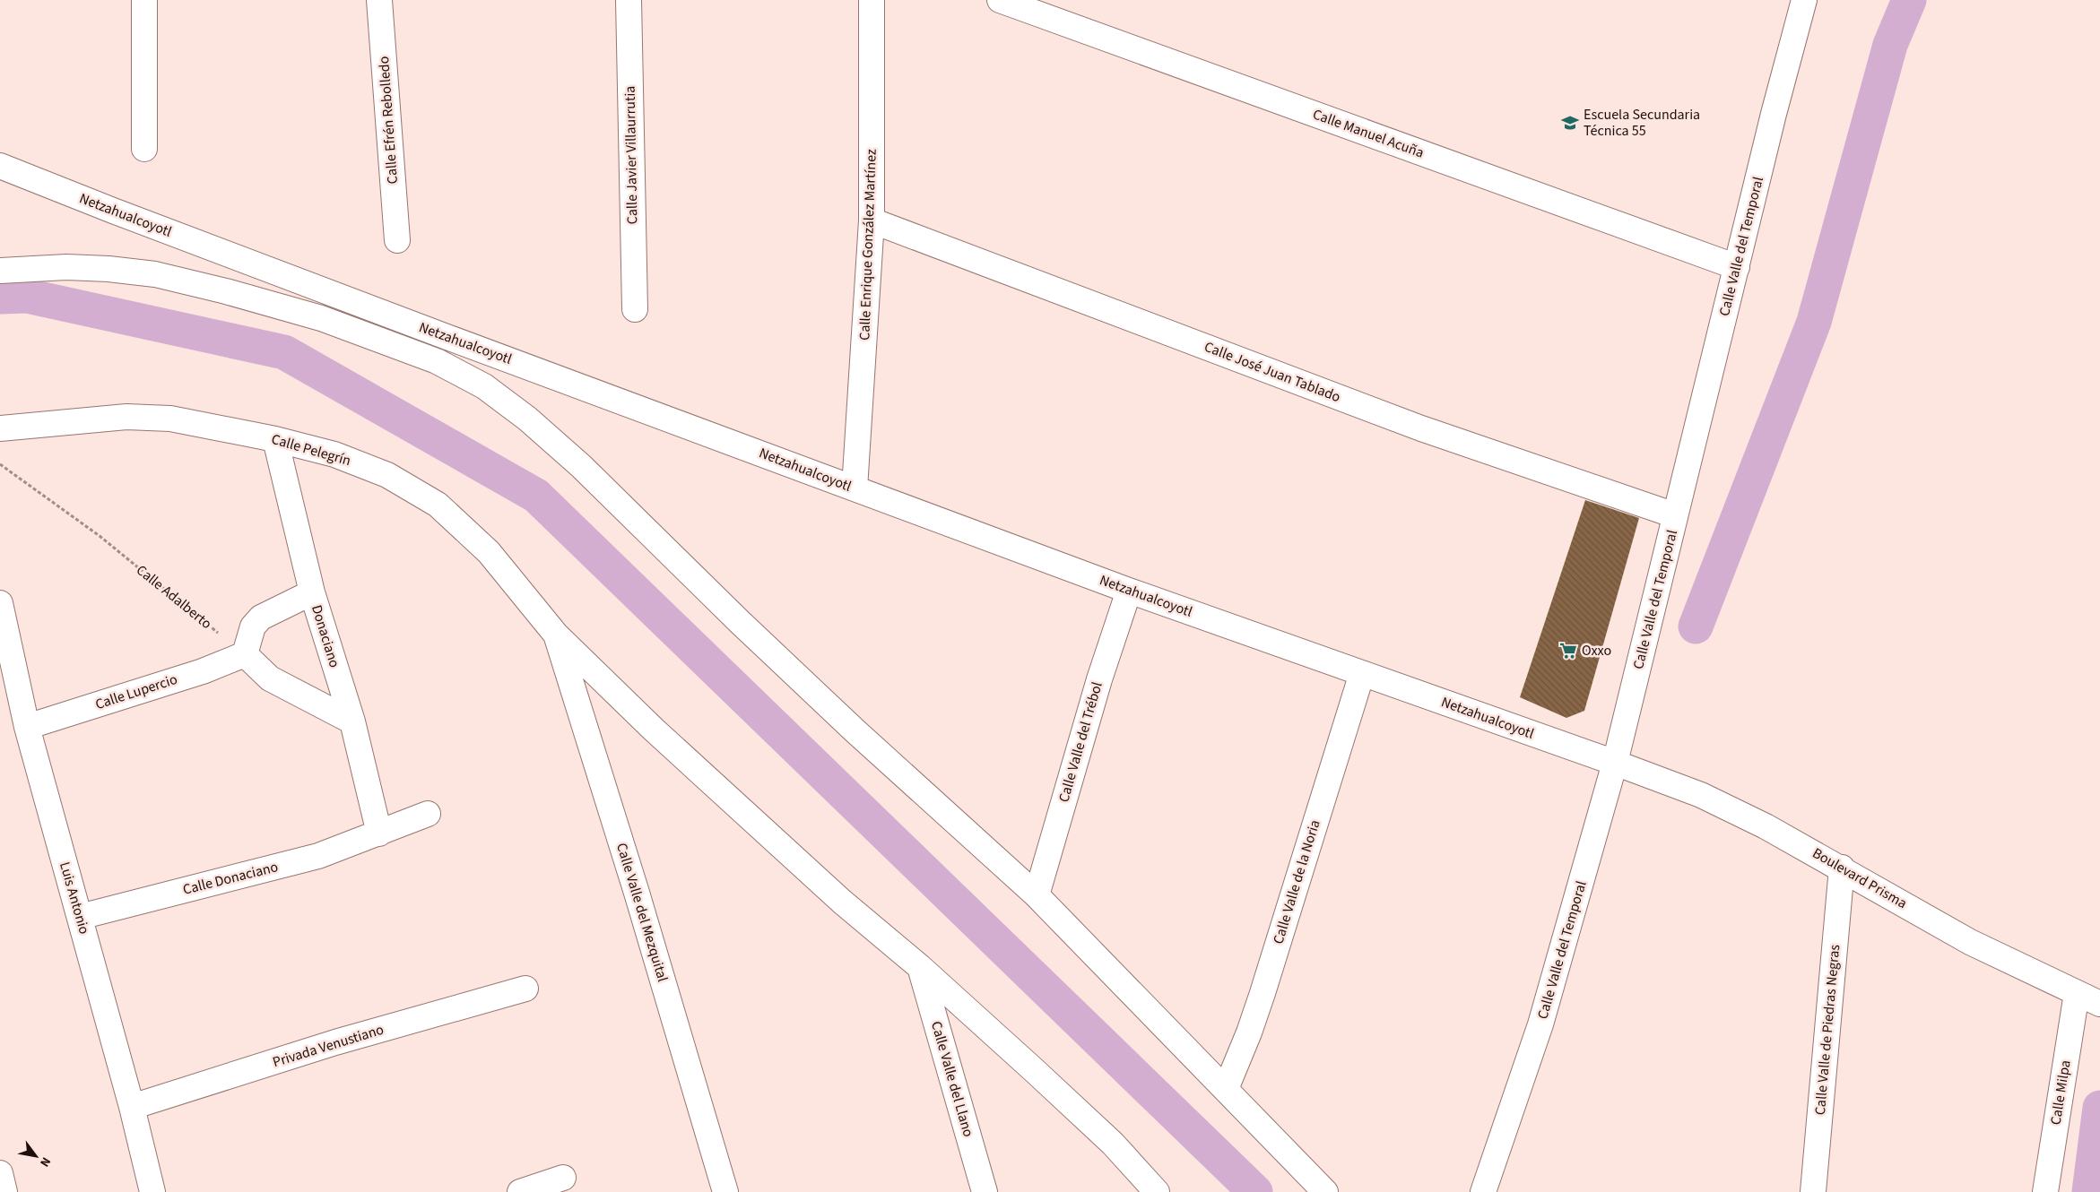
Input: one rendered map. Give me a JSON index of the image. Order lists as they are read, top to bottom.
{
  "streets": {
    "street": [
      "Calle Efrén Rebolledo",
      "Calle Manuel Acuña",
      "Calle Javier Villaurrutia",
      "Netzahualcoyotl",
      "Calle Enrique González Martínez",
      "Calle Valle del Temporal",
      "Calle José Juan Tablado",
      "Calle Pelegrín",
      "Donaciano",
      "Calle Lupercio",
      "Calle Valle del Trébol",
      "Calle Donaciano",
      "Boulevard Prisma",
      "Calle Valle de la Noria",
      "Luis Antonio",
      "Calle Valle del Mezquital",
      "Calle Valle de Piedras Negras",
      "Privada Venustiano",
      "Calle Valle del Llano",
      "Calle Milpa"
    ],
    "path": ["Calle Adalberto"]
  },
  "crossings": [
    ["Calle Manuel Acuña", "Calle Valle del Temporal"],
    ["Netzahualcoyotl", "Calle Enrique González Martínez"],
    ["Netzahualcoyotl", "Calle Valle del Temporal"],
    ["Netzahualcoyotl", "Calle Valle del Trébol"],
    ["Netzahualcoyotl", "Boulevard Prisma"],
    ["Netzahualcoyotl", "Calle Valle de la Noria"],
    ["Calle Enrique González Martínez", "Calle José Juan Tablado"],
    ["Calle Valle del Temporal", "Calle José Juan Tablado"],
    ["Calle Valle del Temporal", "Boulevard Prisma"],
    ["Calle Pelegrín", "Donaciano"],
    ["Calle Pelegrín", "Calle Valle del Mezquital"],
    ["Calle Pelegrín", "Calle Valle del Llano"],
    ["Calle Adalberto", "Calle Lupercio"],
    ["Donaciano", "Calle Donaciano"],
    ["Calle Lupercio", "Luis Antonio"],
    ["Calle Donaciano", "Luis Antonio"],
    ["Boulevard Prisma", "Calle Valle de Piedras Negras"],
    ["Boulevard Prisma", "Calle Milpa"],
    ["Luis Antonio", "Privada Venustiano"]
  ],
  "places": {
    "school or university": ["Escuela Secundaria Técnica 55"],
    "supermarket": ["Oxxo"]
  },
  "north": "bottom right"
}
